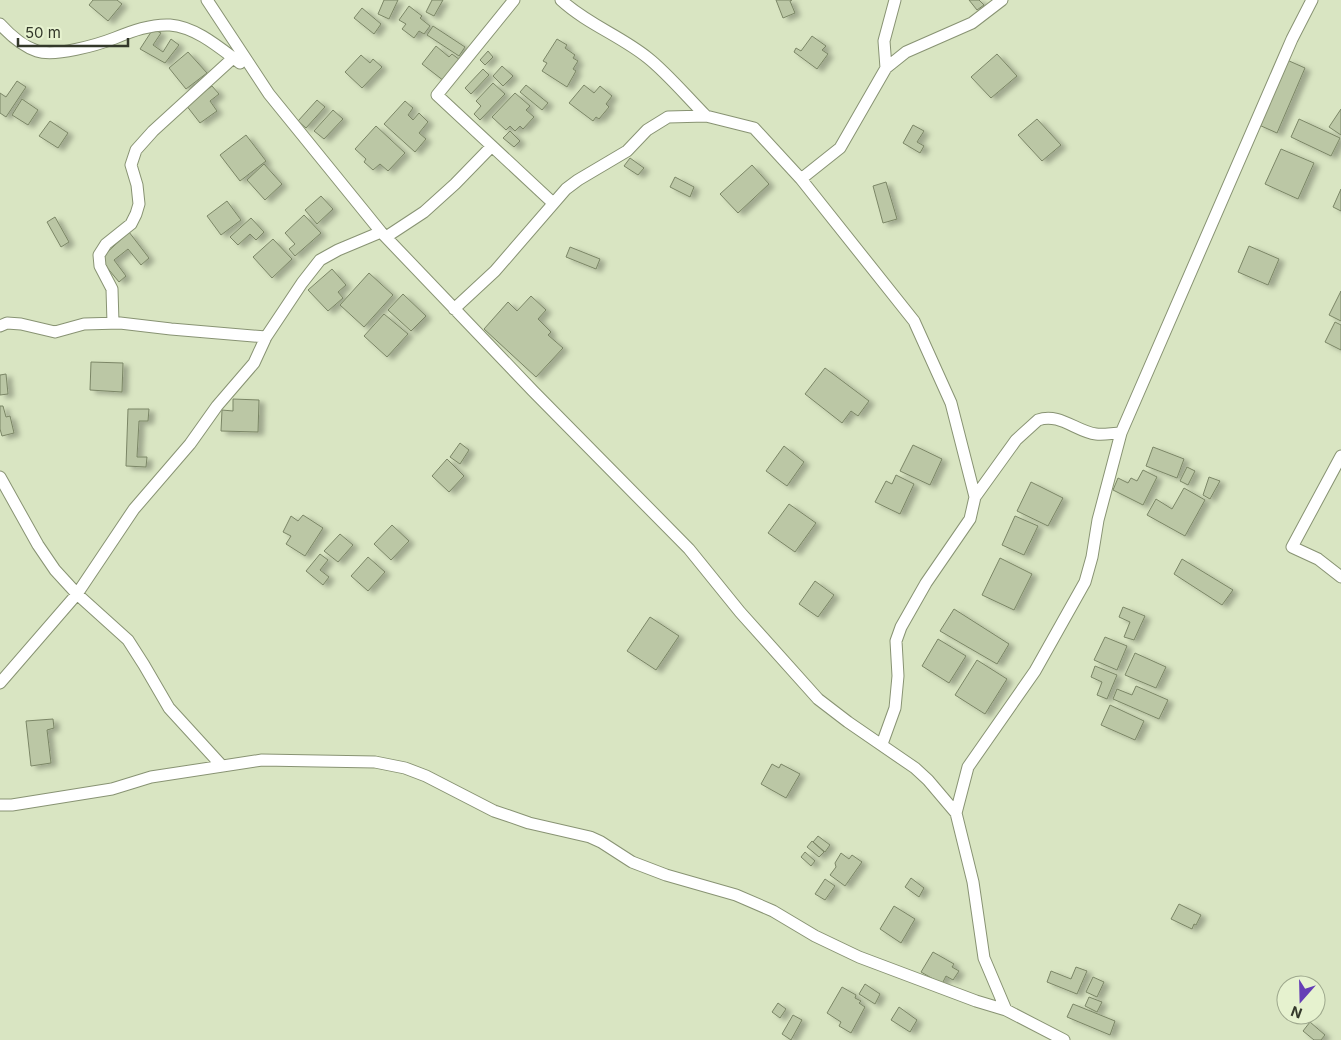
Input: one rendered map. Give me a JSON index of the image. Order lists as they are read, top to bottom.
{
  "scale_bar": "50 m",
  "north": "bottom"
}
